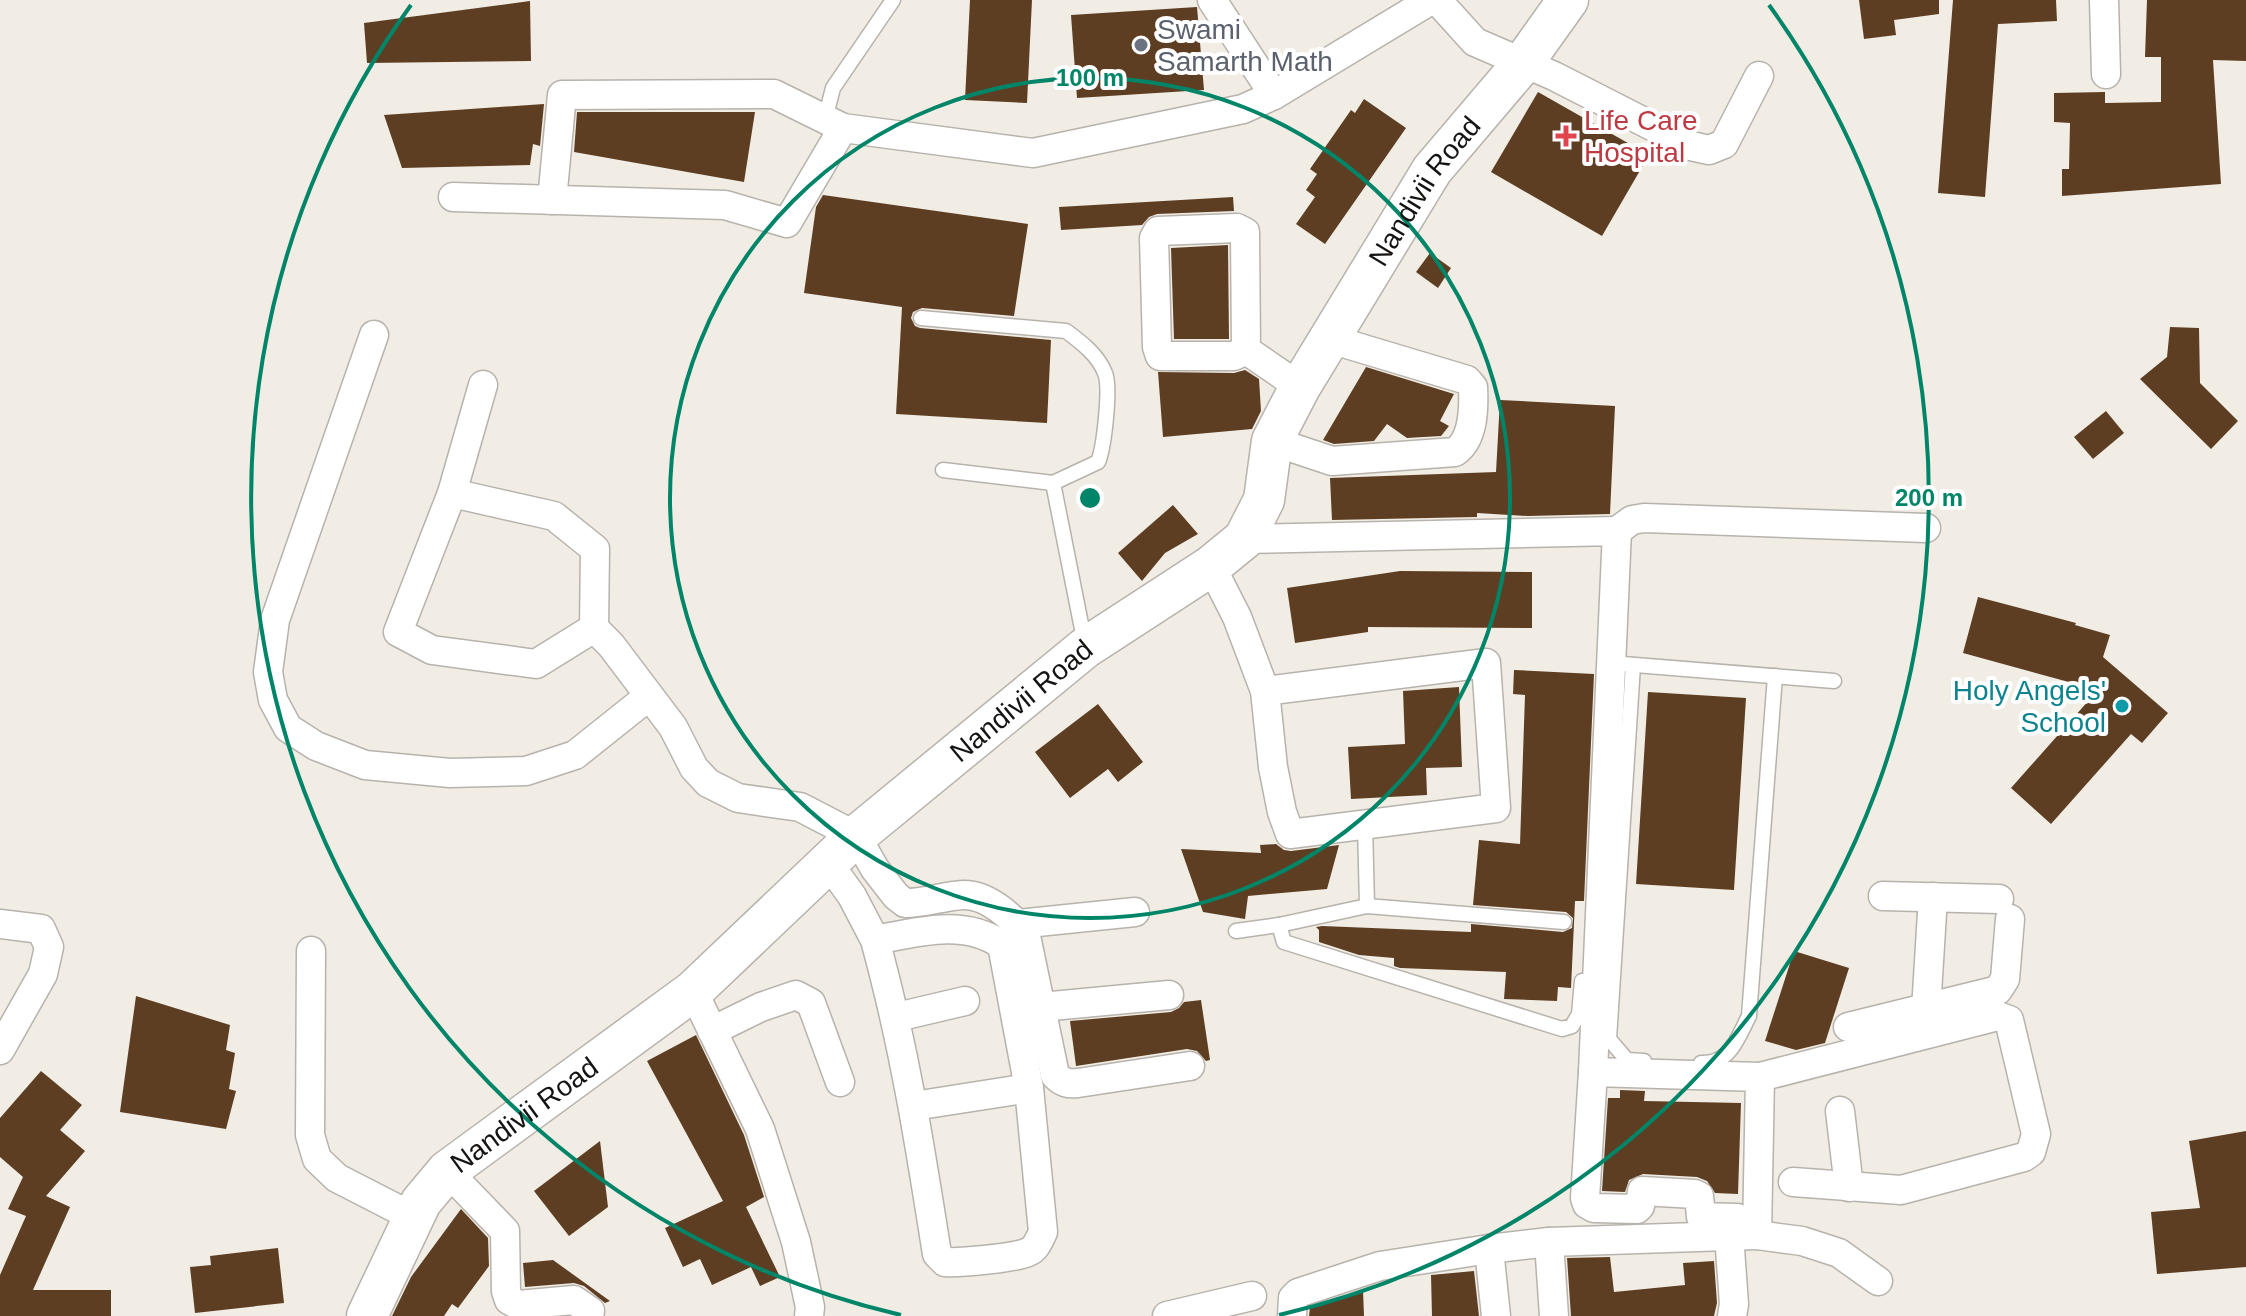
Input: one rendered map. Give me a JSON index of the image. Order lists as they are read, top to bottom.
{
  "streets": {
    "street": ["Nandivii Road"]
  },
  "places": {
    "other": ["Swami Samarth Math", "Holy Angels' School"],
    "health": ["Life Care Hospital"]
  },
  "rings": ["100 m", "200 m"]
}
